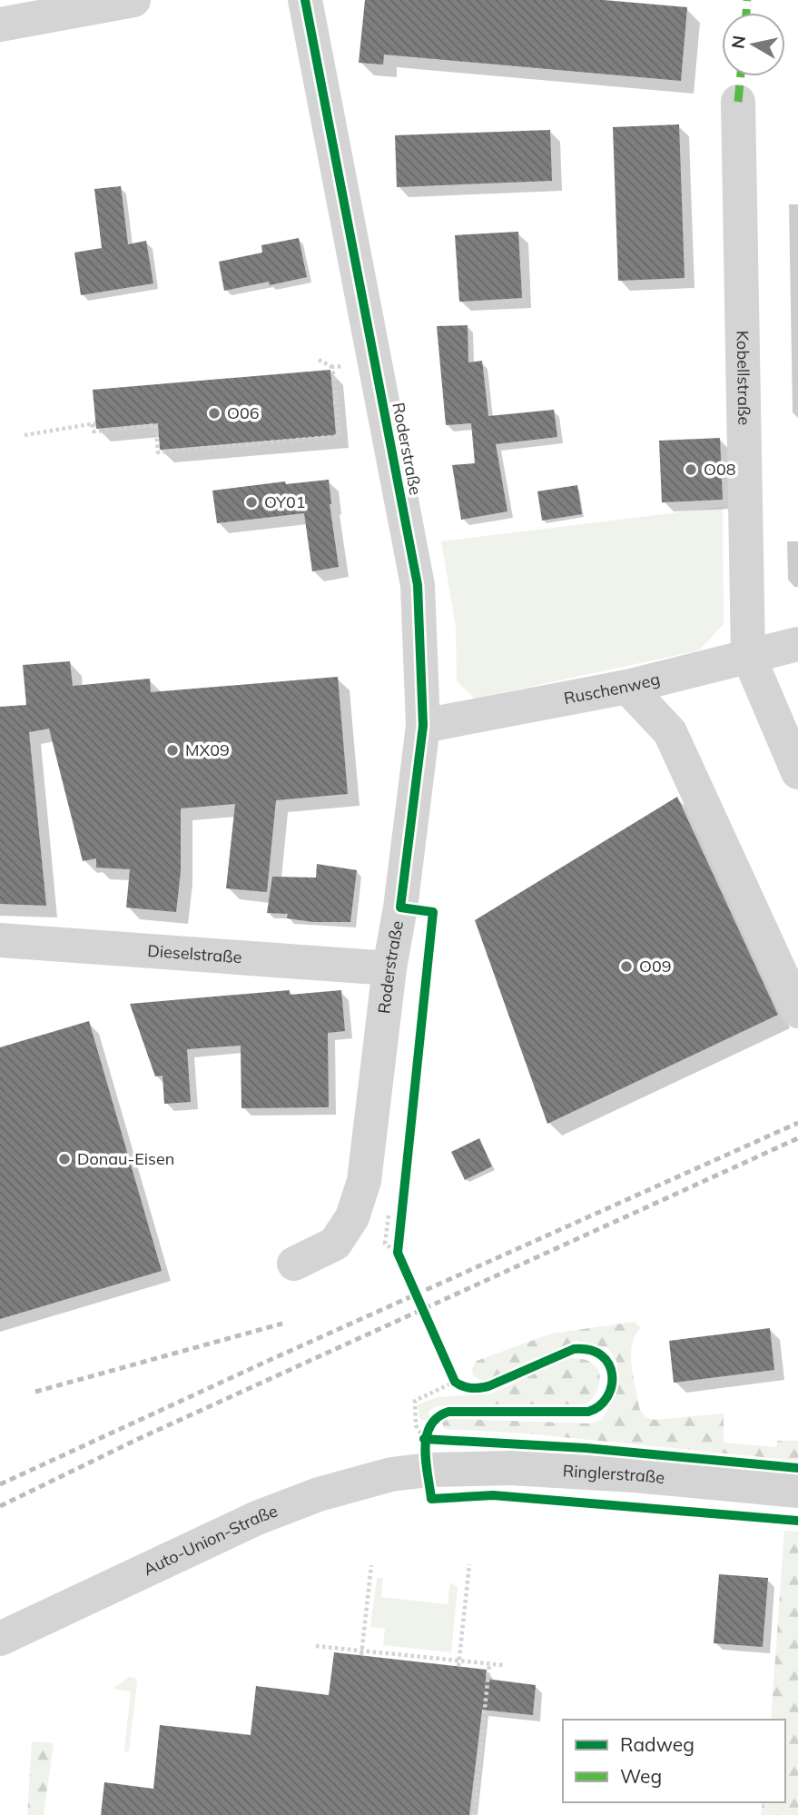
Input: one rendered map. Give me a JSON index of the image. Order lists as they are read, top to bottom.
{
  "streets": {
    "street": [
      "Kobellstraße",
      "Roderstraße",
      "Ruschenweg",
      "Dieselstraße",
      "Ringlerstraße",
      "Auto-Union-Straße"
    ]
  },
  "crossings": [
    ["Kobellstraße", "Ruschenweg"],
    ["Roderstraße", "Ruschenweg"],
    ["Roderstraße", "Dieselstraße"],
    ["Ringlerstraße", "Auto-Union-Straße"]
  ],
  "places": [
    "O06",
    "O08",
    "OY01",
    "MX09",
    "O09",
    "Donau-Eisen"
  ],
  "legend": ["Radweg", "Weg"],
  "north": "left"
}
